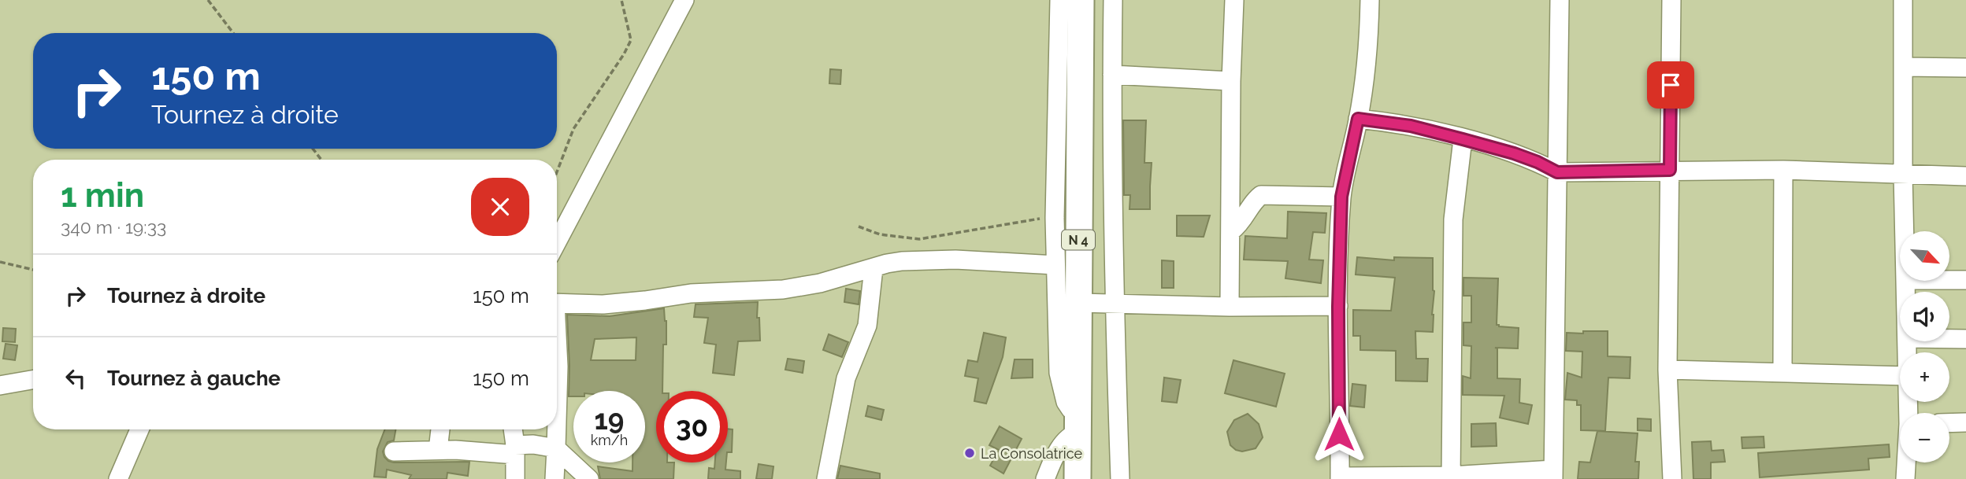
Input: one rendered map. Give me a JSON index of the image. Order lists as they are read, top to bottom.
{
  "streets": {
    "highway": ["N 4"]
  },
  "places": ["La Consolatrice"],
  "north": "bottom right",
  "page": {
    "turn": ["150 m", "Tournez à droite"],
    "heading": ["1 min", "340 m · 19:33"],
    "map_buttons": ["+", "−"],
    "list": [
      {
        "name": "Tournez à droite",
        "value": "150 m"
      },
      {
        "name": "Tournez à gauche",
        "value": "150 m"
      }
    ],
    "speed": "19 km/h",
    "limit": "30"
  }
}
